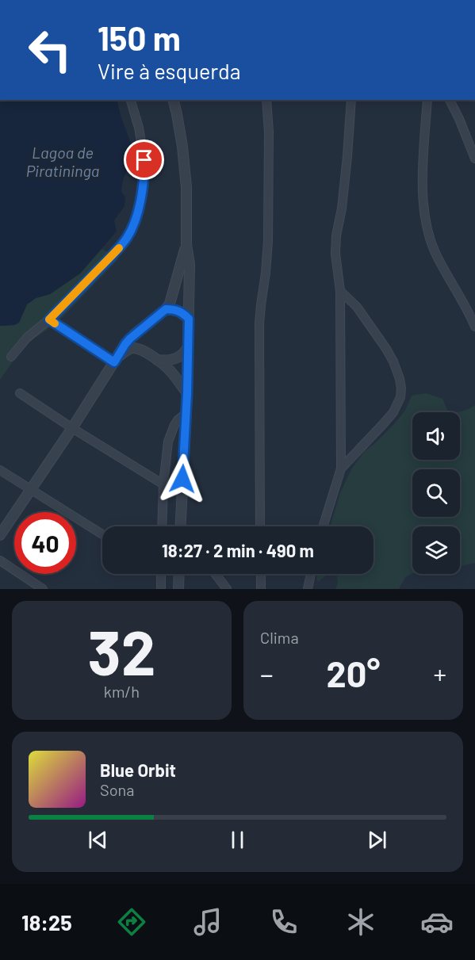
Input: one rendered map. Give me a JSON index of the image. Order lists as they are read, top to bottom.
{
  "water": ["Lagoa de Piratininga"],
  "page": {
    "turn": ["150 m", "Vire à esquerda"],
    "limit": "40",
    "trip": "18:27 · 2 min · 490 m",
    "tile": [
      ["32", "km/h"],
      "Clima"
    ],
    "heat": ["−", "20°", "+"],
    "song": ["Blue Orbit", "Sona"],
    "tabs": "18:25"
  }
}
